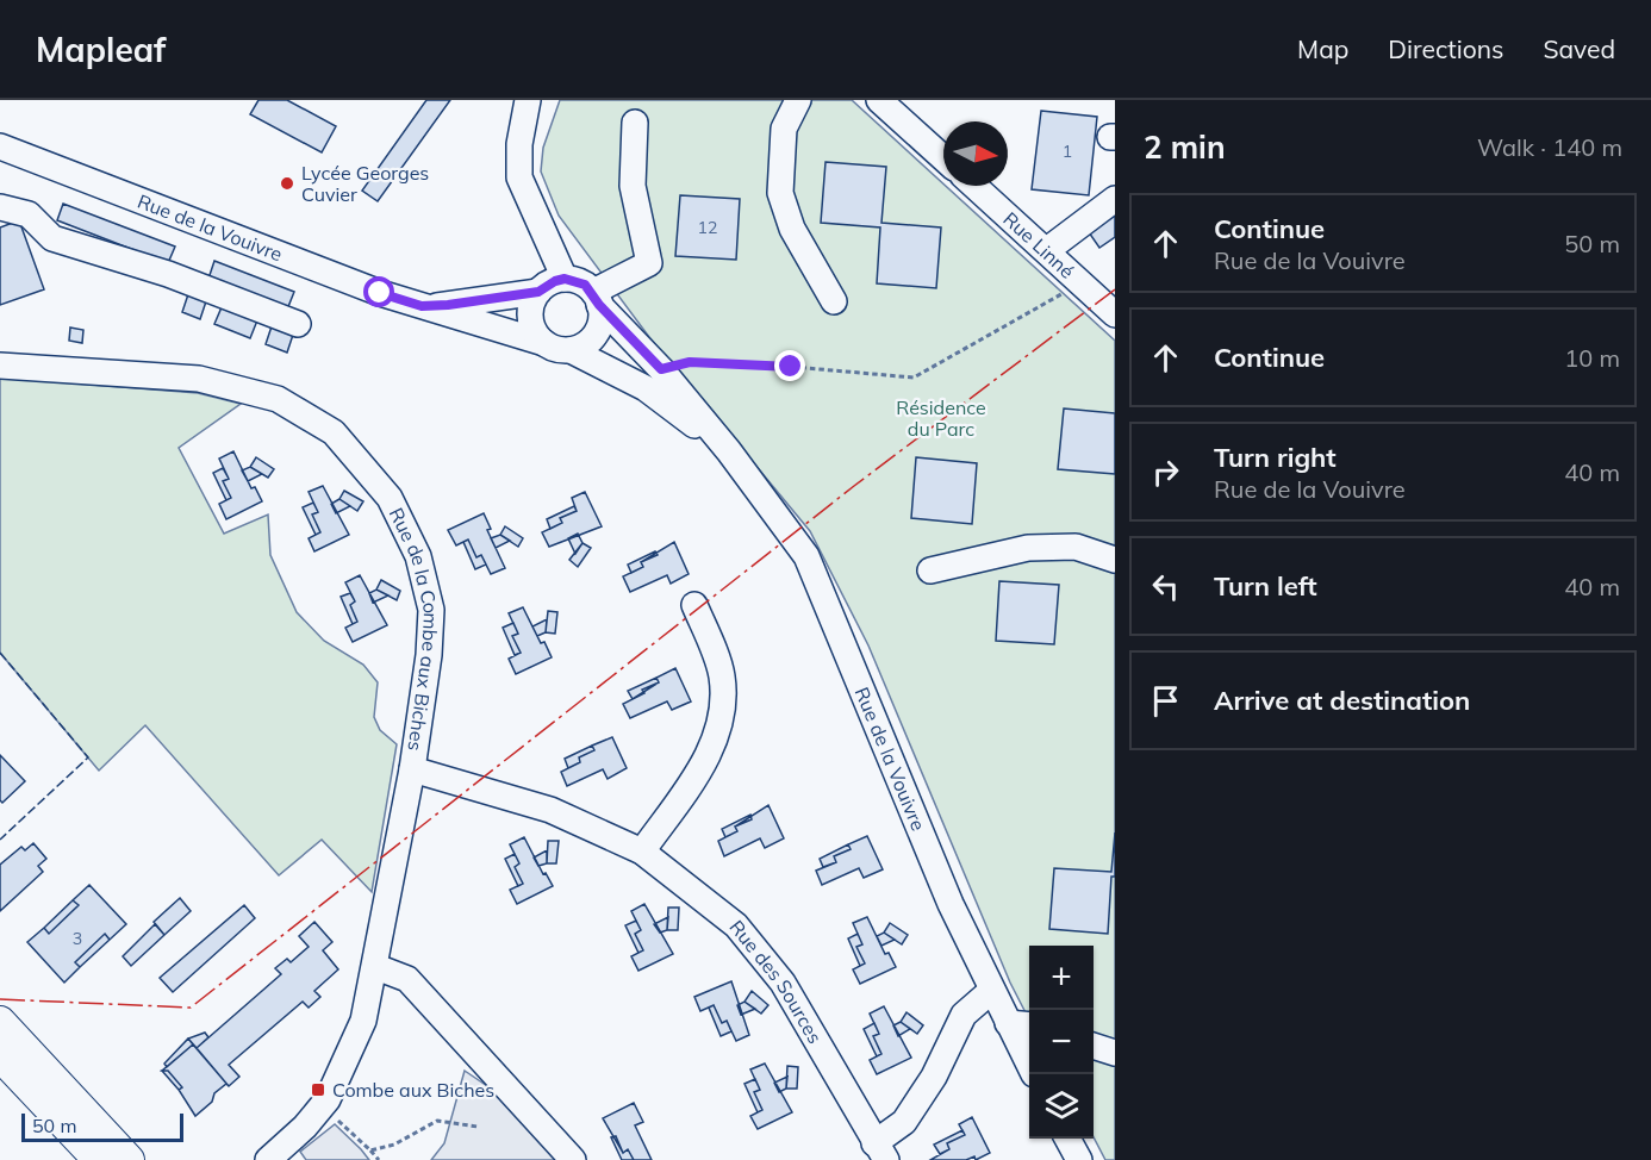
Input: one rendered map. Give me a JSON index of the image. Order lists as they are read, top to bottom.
{
  "streets": {
    "street": [
      "Rue de la Vouivre",
      "Rue Linné",
      "Rue de la Combe aux Biches",
      "Rue des Sources"
    ]
  },
  "crossings": [
    ["Rue de la Vouivre", "Rue des Sources"],
    ["Rue de la Combe aux Biches", "Rue des Sources"]
  ],
  "parks": ["Résidence du Parc"],
  "places": {
    "other": ["Lycée Georges Cuvier"],
    "transit": ["Combe aux Biches"]
  },
  "house_numbers": ["1", "12", "3"],
  "scale_bar": "50 m",
  "north": "right",
  "page": {
    "header": "Mapleaf",
    "nav": ["Map", "Directions", "Saved"],
    "heading": ["2 min", "Walk · 140 m"],
    "list": [
      ["Continue", "Rue de la Vouivre", "50 m"],
      ["Continue", "10 m"],
      ["Turn right", "Rue de la Vouivre", "40 m"],
      ["Turn left", "40 m"],
      "Arrive at destination"
    ],
    "map_buttons": ["+", "−"],
    "scale": "50 m"
  }
}
